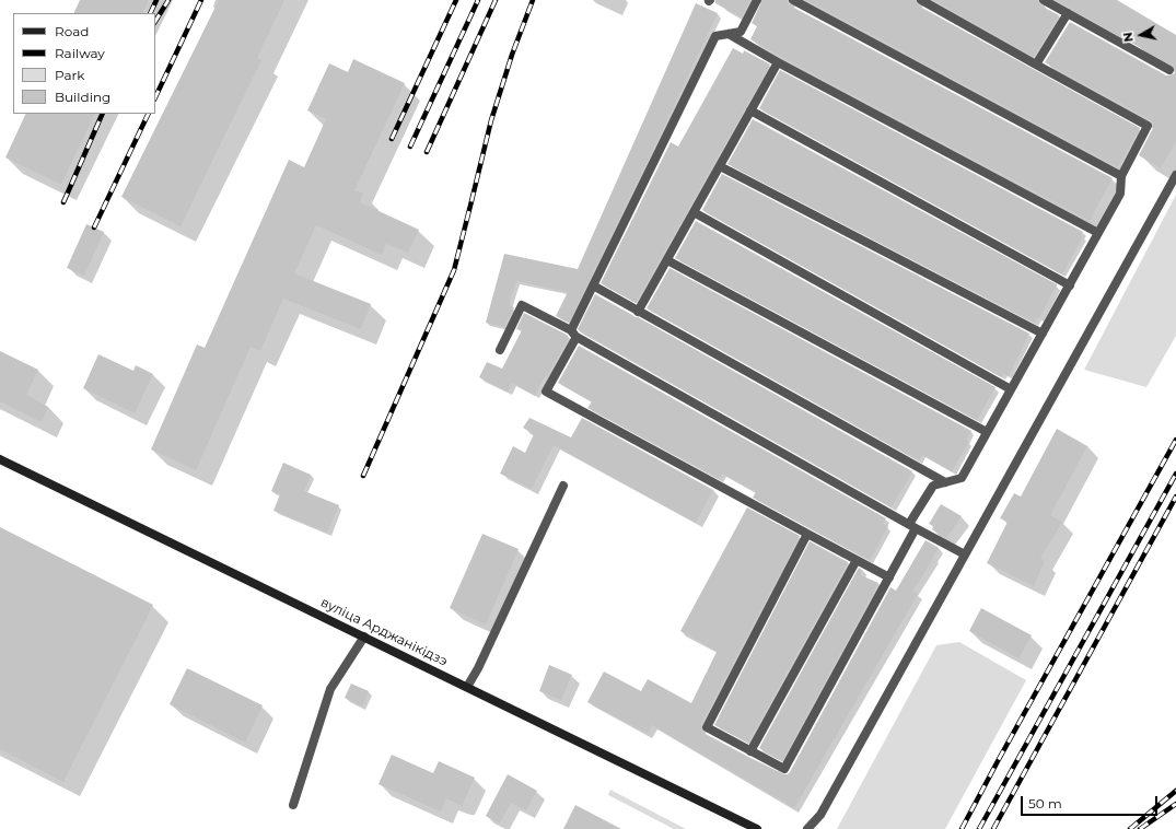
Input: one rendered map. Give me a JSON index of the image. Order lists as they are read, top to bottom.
{
  "streets": {
    "main road": ["вуліца Арджанікідзэ"]
  },
  "legend": [
    "Road",
    "Railway",
    "Park",
    "Building"
  ],
  "scale_bar": "50 m",
  "north": "left"
}
